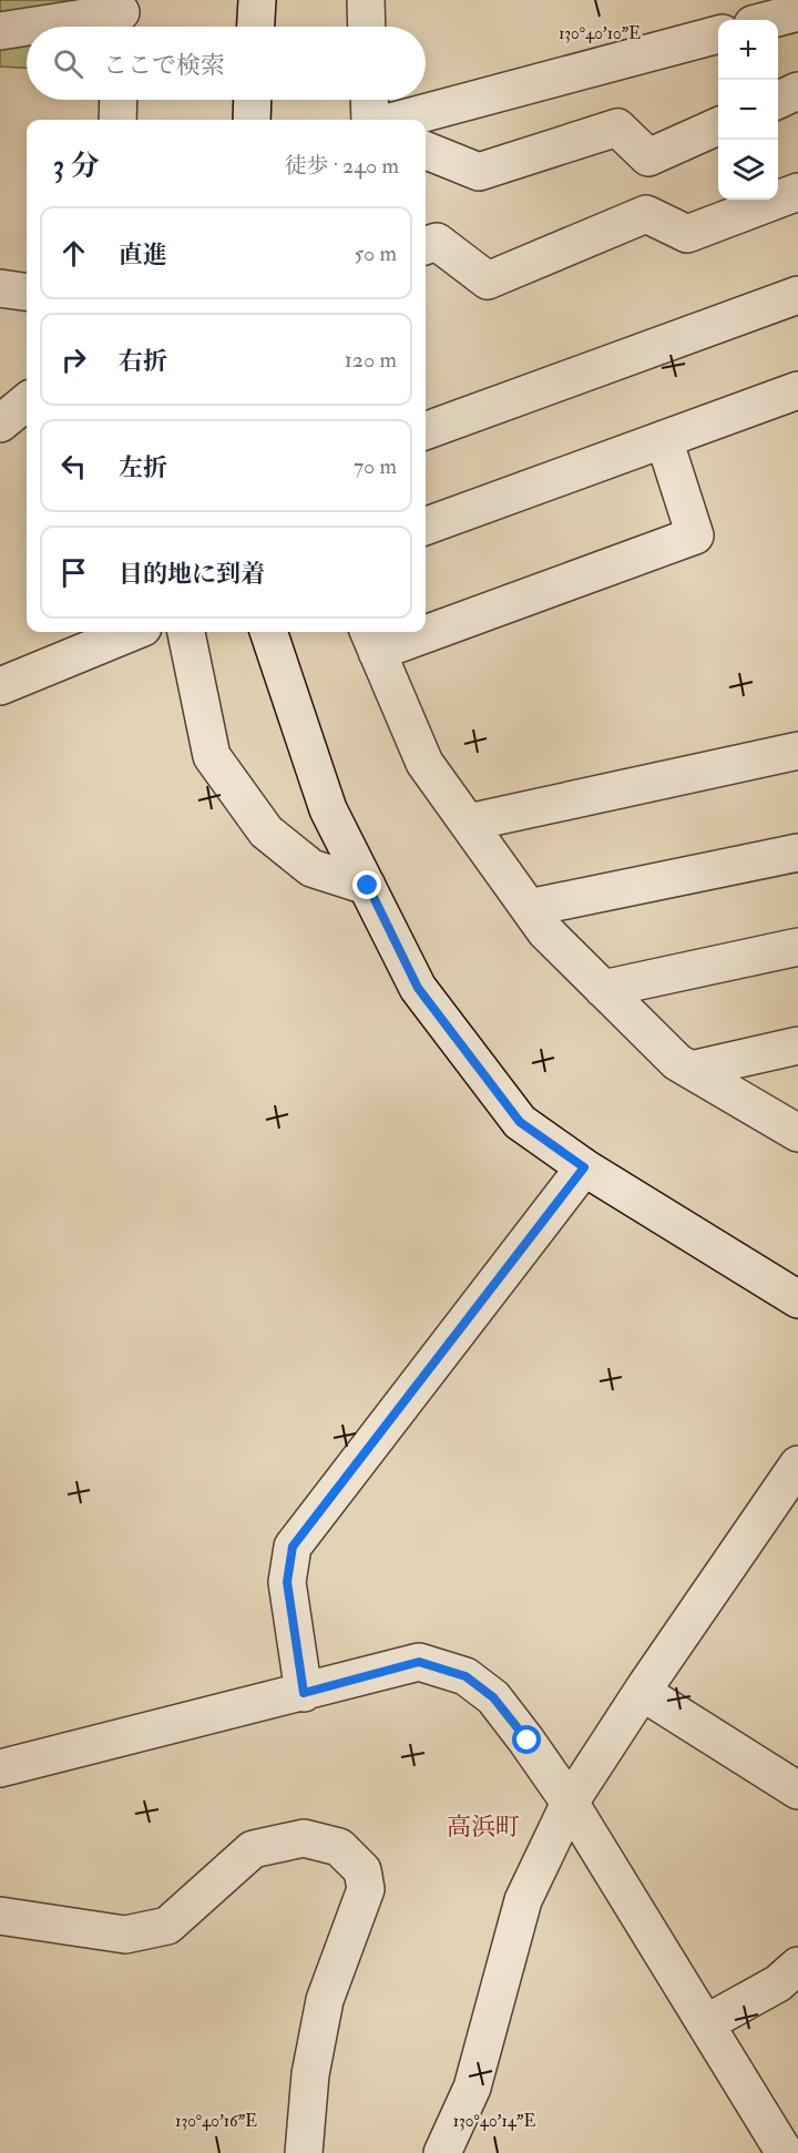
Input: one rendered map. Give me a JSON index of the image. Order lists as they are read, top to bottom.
{
  "districts": ["高浜町"],
  "page": {
    "map_buttons": ["+", "−"],
    "search": "ここで検索",
    "heading": ["3 分", "徒歩 · 240 m"],
    "list": [
      ["直進", "50 m"],
      ["右折", "120 m"],
      ["左折", "70 m"],
      "目的地に到着"
    ]
  },
  "coordinates": ["130°40'10\"E", "130°40'16\"E", "130°40'14\"E"]
}
